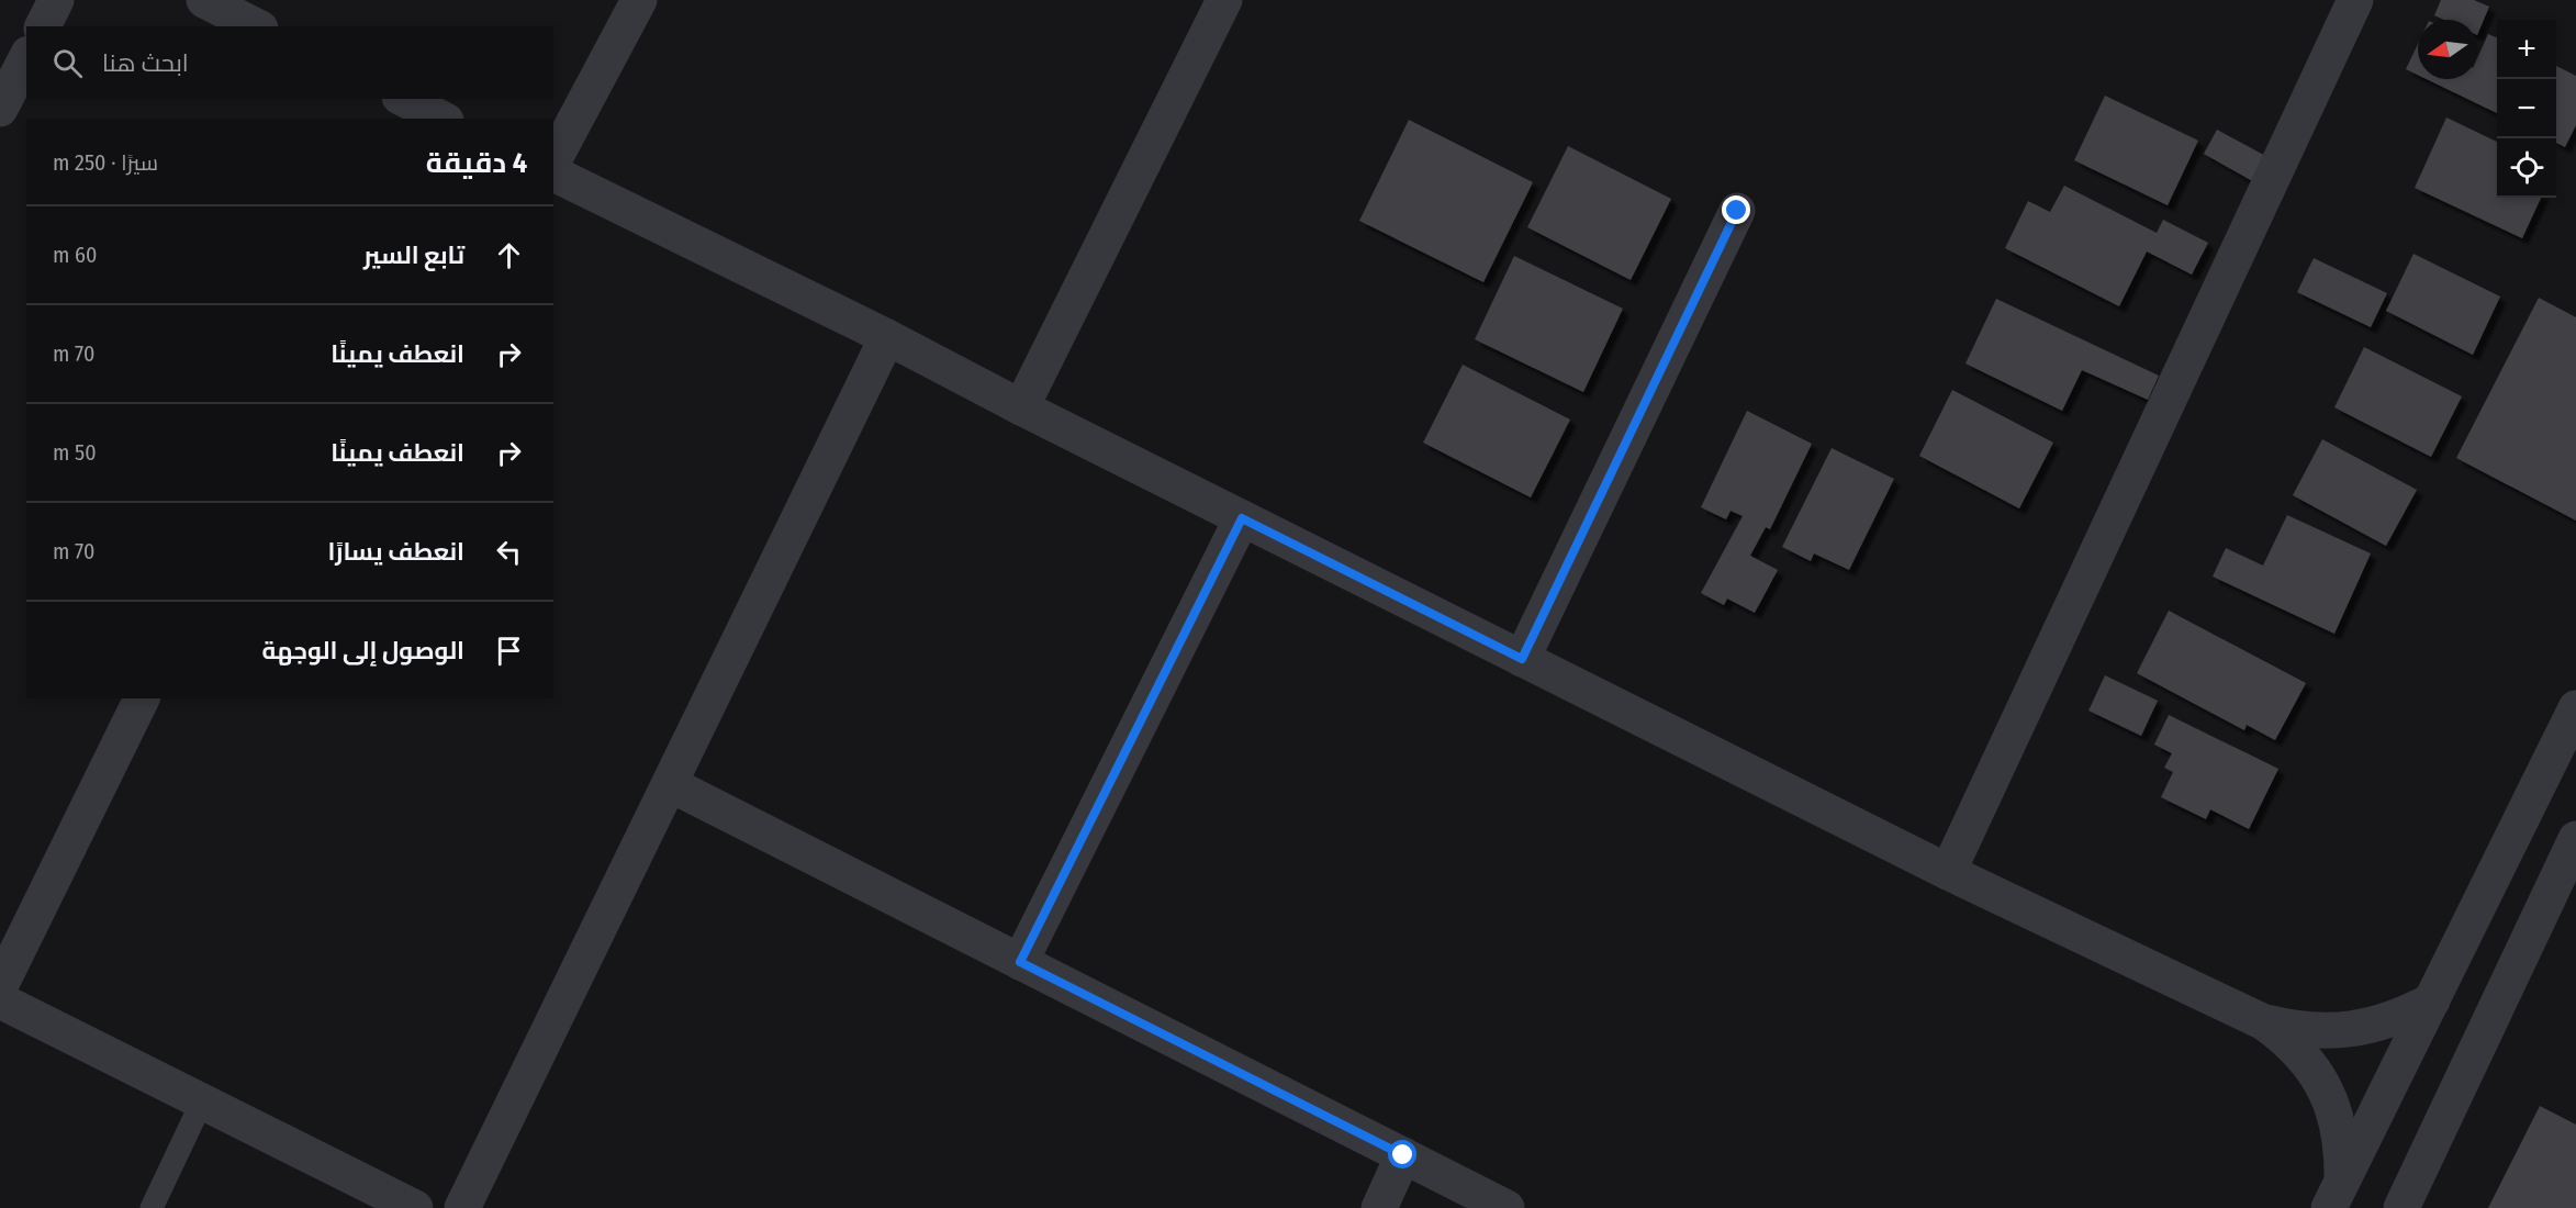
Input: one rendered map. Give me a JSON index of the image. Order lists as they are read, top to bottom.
{
  "north": "left",
  "page": {
    "map_buttons": ["+", "−"],
    "search": "ابحث هنا",
    "heading": ["4 دقيقة", "سيرًا · 250 m"],
    "list": [
      ["تابع السير", "60 m"],
      ["انعطف يمينًا", "70 m"],
      ["انعطف يمينًا", "50 m"],
      ["انعطف يسارًا", "70 m"],
      "الوصول إلى الوجهة"
    ]
  }
}
